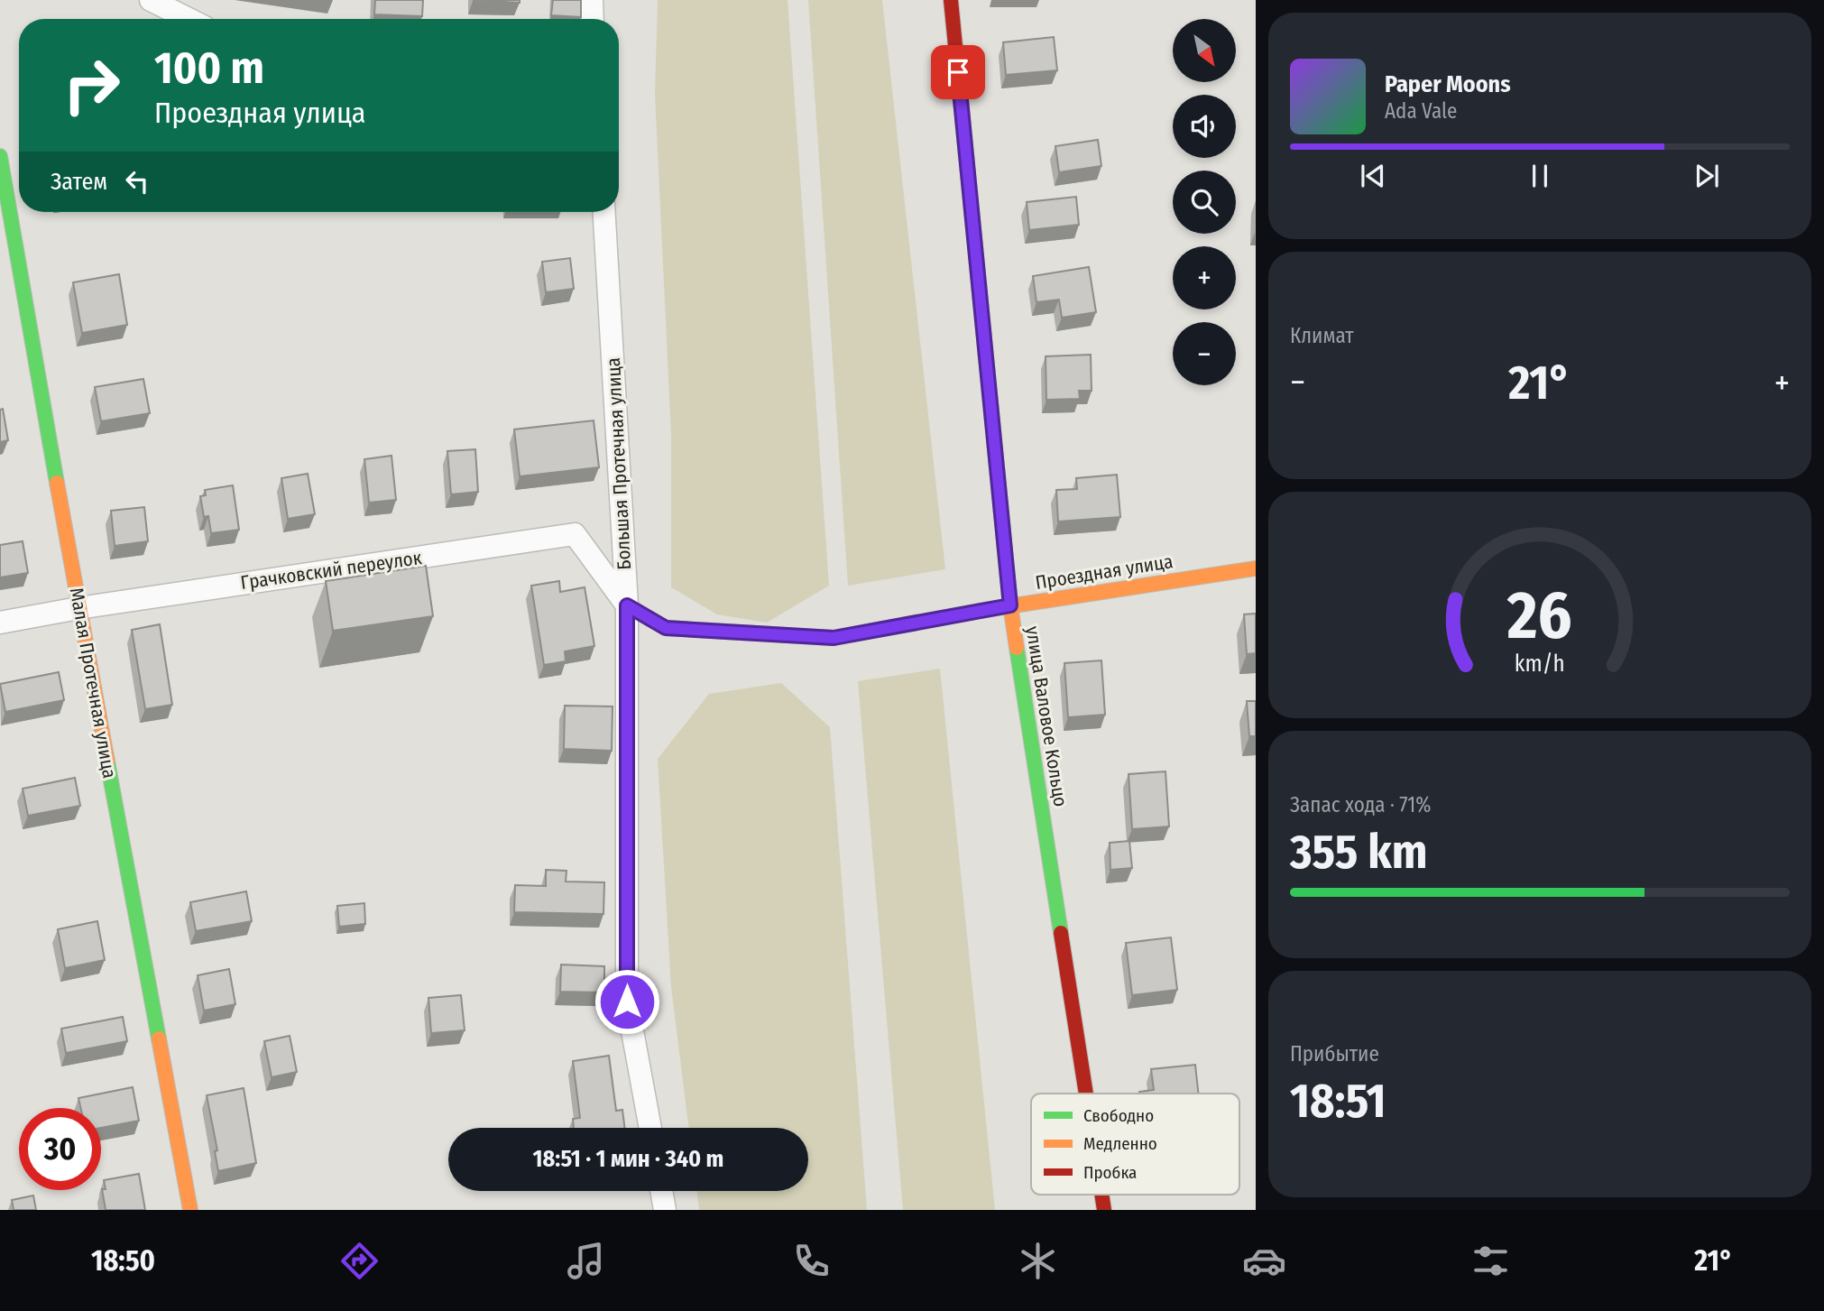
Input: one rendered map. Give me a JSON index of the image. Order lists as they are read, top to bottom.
{
  "streets": {
    "street": [
      "Большая Протечная улица",
      "Грачковский переулок",
      "Проездная улица",
      "Малая Протечная улица",
      "улица Валовое Кольцо"
    ]
  },
  "crossings": [
    ["Большая Протечная улица", "Грачковский переулок"],
    ["Большая Протечная улица", "Проездная улица"],
    ["Грачковский переулок", "Проездная улица"],
    ["Грачковский переулок", "Малая Протечная улица"],
    ["Проездная улица", "улица Валовое Кольцо"]
  ],
  "legend": ["Свободно", "Медленно", "Пробка"],
  "north": "bottom right",
  "page": {
    "map_buttons": ["+", "−"],
    "turn": ["100 m", "Проездная улица"],
    "song": ["Paper Moons", "Ada Vale"],
    "then": "Затем",
    "tile": [
      "Климат",
      ["Запас хода · 71%", "355 km"],
      ["Прибытие", "18:51"]
    ],
    "heat": ["−", "21°", "+"],
    "limit": "30",
    "trip": "18:51 · 1 мин · 340 m",
    "tabs": ["18:50", "21°"],
    "gauge": ["26", "km/h"]
  }
}
